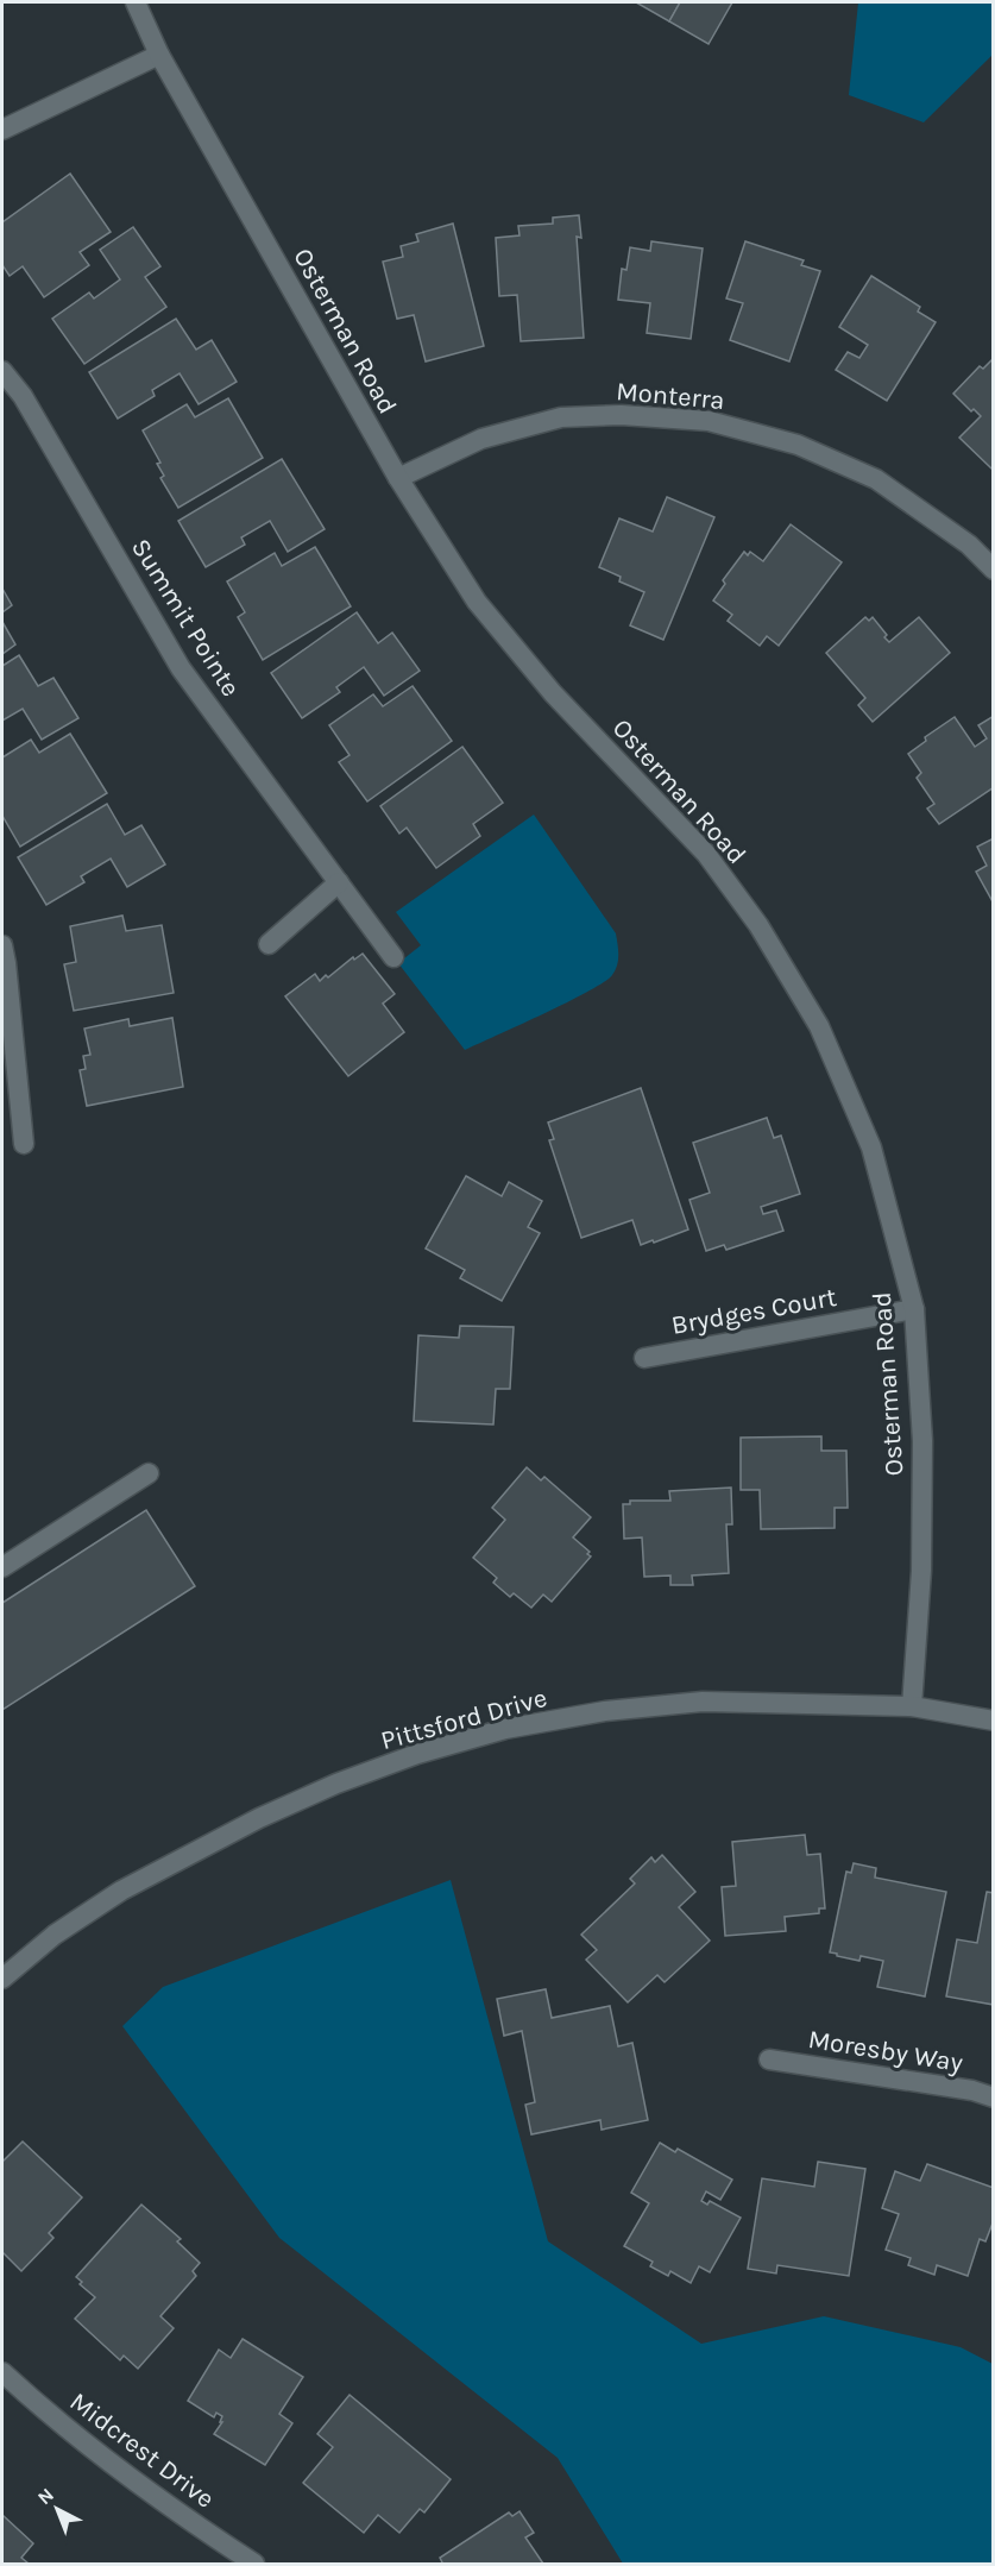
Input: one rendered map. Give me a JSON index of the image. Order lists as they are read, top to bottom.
{
  "streets": {
    "street": [
      "Osterman Road",
      "Monterra",
      "Summit Pointe",
      "Brydges Court",
      "Pittsford Drive",
      "Moresby Way",
      "Midcrest Drive"
    ]
  },
  "crossings": [
    ["Osterman Road", "Monterra"],
    ["Osterman Road", "Brydges Court"],
    ["Osterman Road", "Pittsford Drive"]
  ],
  "north": "top left"
}
